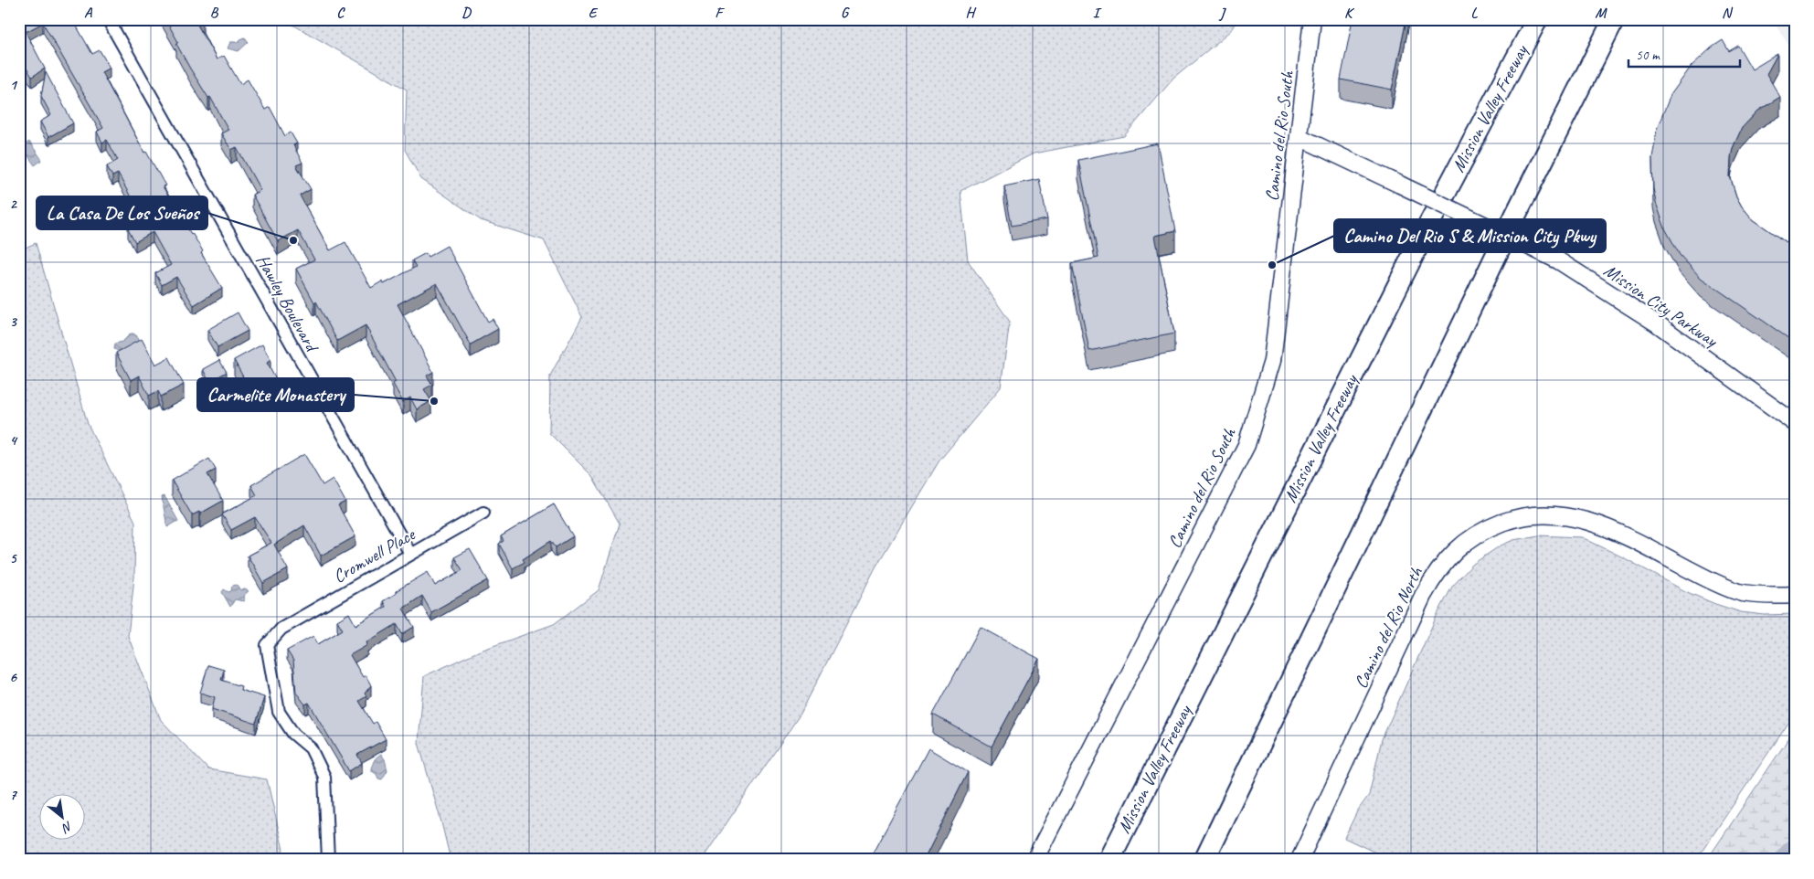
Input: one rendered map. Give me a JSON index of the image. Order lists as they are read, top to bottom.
{
  "streets": {
    "highway": ["Mission Valley Freeway"],
    "street": [
      "Camino del Rio South",
      "Hawley Boulevard",
      "Mission City Parkway",
      "Cromwell Place",
      "Camino del Rio North"
    ]
  },
  "crossings": [
    ["Camino del Rio South", "Mission City Parkway"],
    ["Hawley Boulevard", "Cromwell Place"]
  ],
  "places": ["La Casa De Los Sueños", "Camino Del Rio S & Mission City Pkwy", "Carmelite Monastery"],
  "scale_bar": "50 m",
  "north": "bottom right",
  "grid": {
    "columns": [
      "A",
      "B",
      "C",
      "D",
      "E",
      "F",
      "G",
      "H",
      "I",
      "J",
      "K",
      "L",
      "M",
      "N"
    ],
    "rows": [
      "1",
      "2",
      "3",
      "4",
      "5",
      "6",
      "7"
    ]
  }
}
